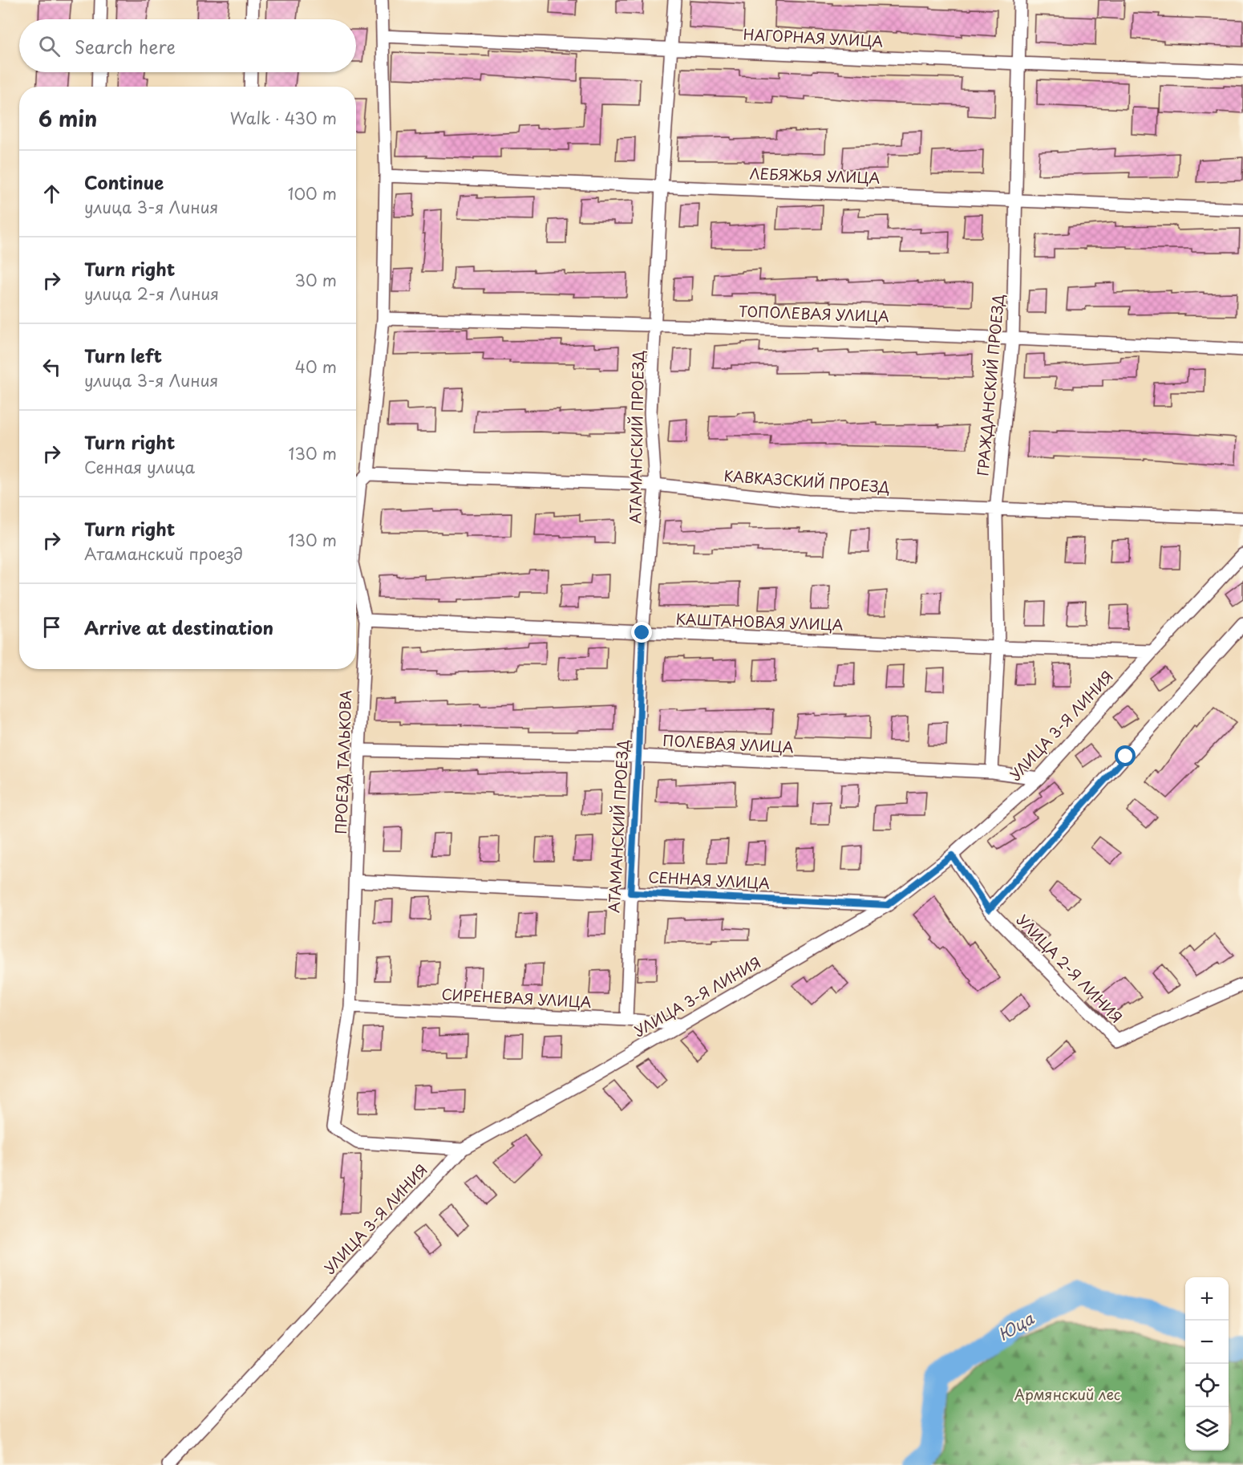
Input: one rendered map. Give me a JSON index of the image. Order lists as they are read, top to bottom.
{
  "streets": {
    "street": [
      "НАГОРНАЯ УЛИЦА",
      "ЛЕБЯЖЬЯ УЛИЦА",
      "ТОПОЛЕВАЯ УЛИЦА",
      "ГРАЖДАНСКИЙ ПРОЕЗД",
      "АТАМАНСКИЙ ПРОЕЗД",
      "КАВКАЗСКИЙ ПРОЕЗД",
      "КАШТАНОВАЯ УЛИЦА",
      "УЛИЦА 3-Я ЛИНИЯ",
      "ПОЛЕВАЯ УЛИЦА",
      "ПРОЕЗД ТАЛЬКОВА",
      "СЕННАЯ УЛИЦА",
      "УЛИЦА 2-Я ЛИНИЯ",
      "СИРЕНЕВАЯ УЛИЦА"
    ]
  },
  "crossings": [
    ["НАГОРНАЯ УЛИЦА", "ГРАЖДАНСКИЙ ПРОЕЗД"],
    ["НАГОРНАЯ УЛИЦА", "АТАМАНСКИЙ ПРОЕЗД"],
    ["НАГОРНАЯ УЛИЦА", "ПРОЕЗД ТАЛЬКОВА"],
    ["ЛЕБЯЖЬЯ УЛИЦА", "ГРАЖДАНСКИЙ ПРОЕЗД"],
    ["ЛЕБЯЖЬЯ УЛИЦА", "АТАМАНСКИЙ ПРОЕЗД"],
    ["ЛЕБЯЖЬЯ УЛИЦА", "ПРОЕЗД ТАЛЬКОВА"],
    ["ТОПОЛЕВАЯ УЛИЦА", "ГРАЖДАНСКИЙ ПРОЕЗД"],
    ["ТОПОЛЕВАЯ УЛИЦА", "АТАМАНСКИЙ ПРОЕЗД"],
    ["ТОПОЛЕВАЯ УЛИЦА", "ПРОЕЗД ТАЛЬКОВА"],
    ["ГРАЖДАНСКИЙ ПРОЕЗД", "КАВКАЗСКИЙ ПРОЕЗД"],
    ["ГРАЖДАНСКИЙ ПРОЕЗД", "КАШТАНОВАЯ УЛИЦА"],
    ["ГРАЖДАНСКИЙ ПРОЕЗД", "ПОЛЕВАЯ УЛИЦА"],
    ["АТАМАНСКИЙ ПРОЕЗД", "КАВКАЗСКИЙ ПРОЕЗД"],
    ["АТАМАНСКИЙ ПРОЕЗД", "КАШТАНОВАЯ УЛИЦА"],
    ["АТАМАНСКИЙ ПРОЕЗД", "ПОЛЕВАЯ УЛИЦА"],
    ["АТАМАНСКИЙ ПРОЕЗД", "СЕННАЯ УЛИЦА"],
    ["АТАМАНСКИЙ ПРОЕЗД", "СИРЕНЕВАЯ УЛИЦА"],
    ["КАВКАЗСКИЙ ПРОЕЗД", "ПРОЕЗД ТАЛЬКОВА"],
    ["КАШТАНОВАЯ УЛИЦА", "УЛИЦА 3-Я ЛИНИЯ"],
    ["КАШТАНОВАЯ УЛИЦА", "ПРОЕЗД ТАЛЬКОВА"],
    ["УЛИЦА 3-Я ЛИНИЯ", "ПОЛЕВАЯ УЛИЦА"],
    ["УЛИЦА 3-Я ЛИНИЯ", "ПРОЕЗД ТАЛЬКОВА"],
    ["УЛИЦА 3-Я ЛИНИЯ", "СЕННАЯ УЛИЦА"],
    ["УЛИЦА 3-Я ЛИНИЯ", "УЛИЦА 2-Я ЛИНИЯ"],
    ["УЛИЦА 3-Я ЛИНИЯ", "СИРЕНЕВАЯ УЛИЦА"],
    ["ПОЛЕВАЯ УЛИЦА", "ПРОЕЗД ТАЛЬКОВА"],
    ["ПРОЕЗД ТАЛЬКОВА", "СЕННАЯ УЛИЦА"],
    ["ПРОЕЗД ТАЛЬКОВА", "СИРЕНЕВАЯ УЛИЦА"]
  ],
  "water": ["Юца"],
  "parks": ["Армянский лес"],
  "page": {
    "search": "Search here",
    "heading": ["6 min", "Walk · 430 m"],
    "list": [
      ["Continue", "улица 3-я Линия", "100 m"],
      ["Turn right", "улица 2-я Линия", "30 m"],
      ["Turn left", "улица 3-я Линия", "40 m"],
      ["Turn right", "Сенная улица", "130 m"],
      ["Turn right", "Атаманский проезд", "130 m"],
      "Arrive at destination"
    ],
    "map_buttons": ["+", "−"]
  }
}
